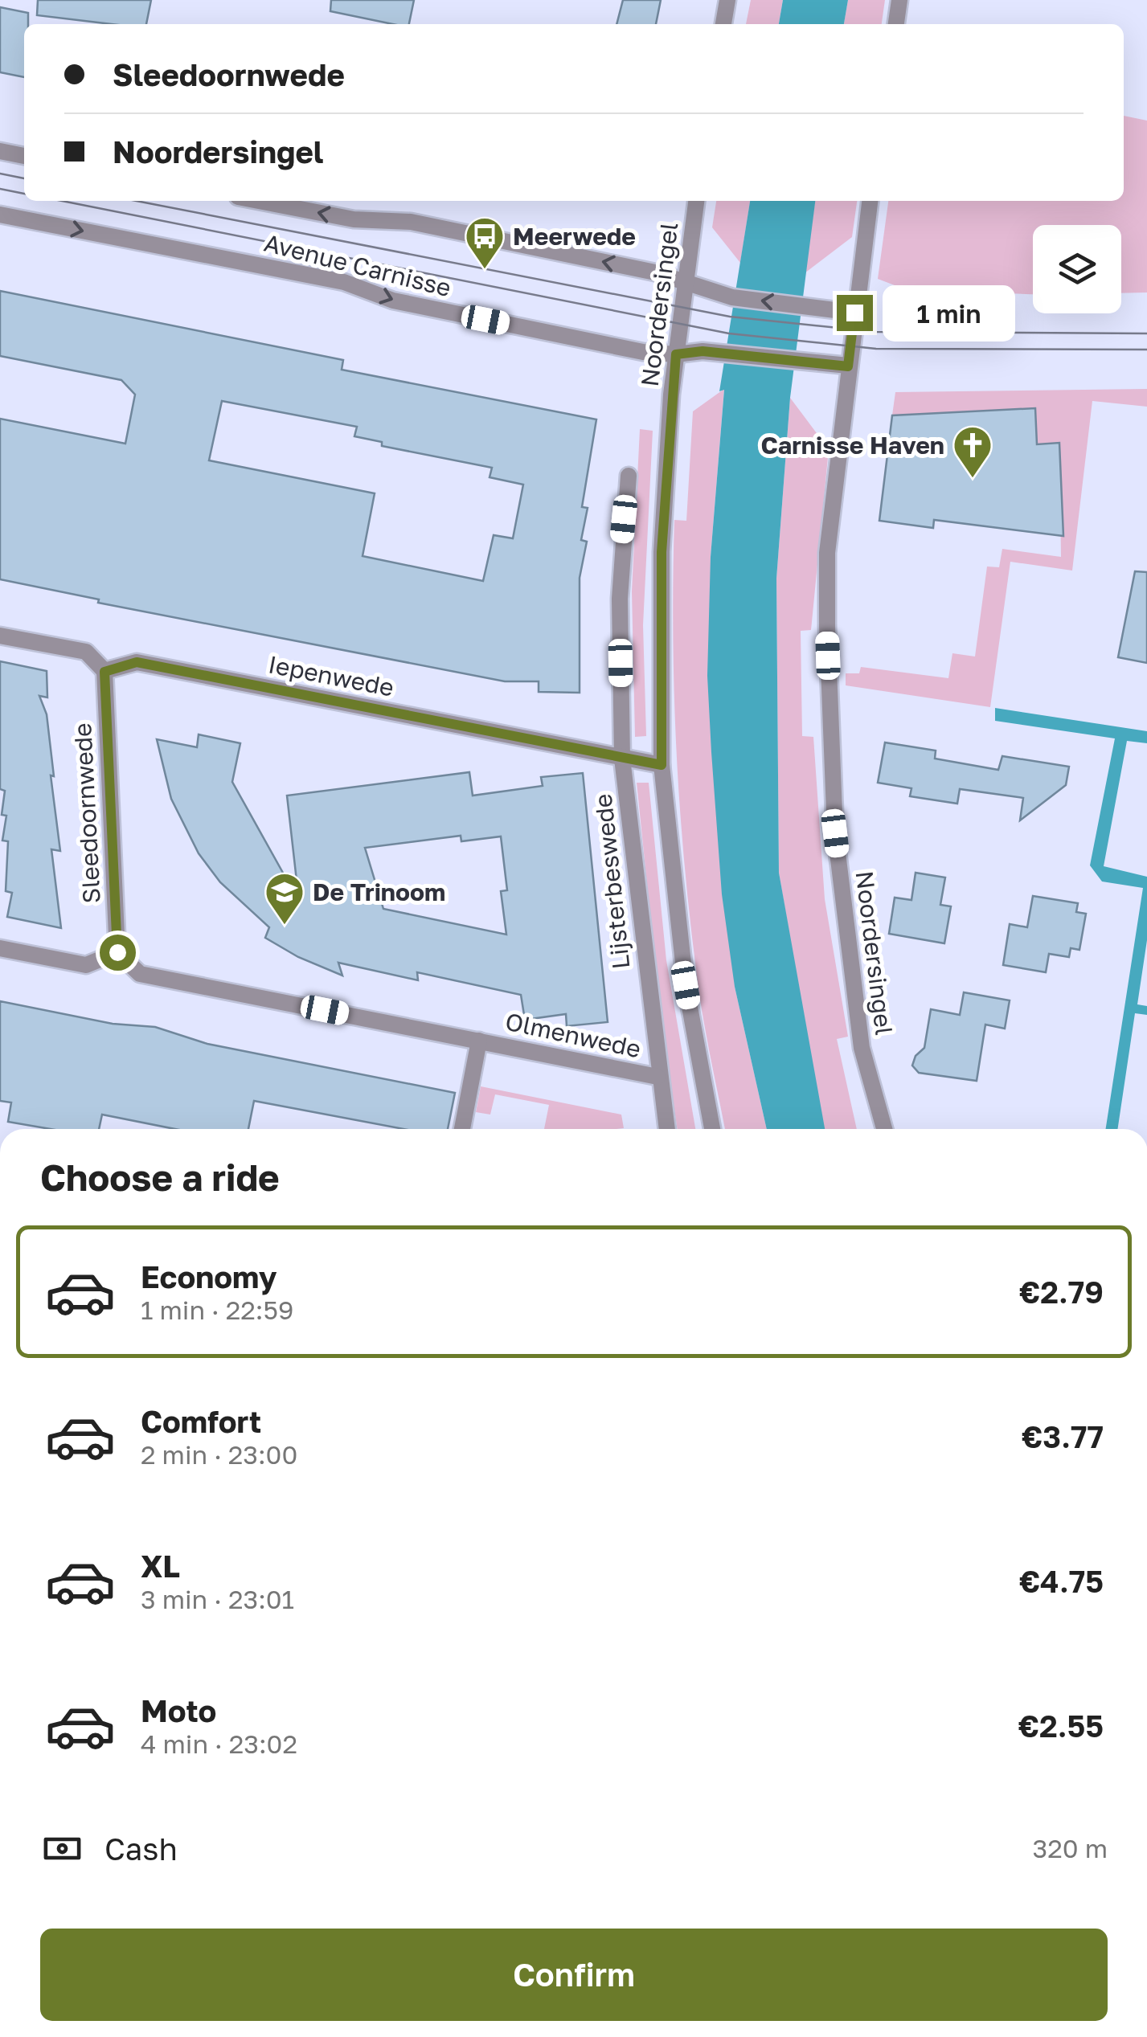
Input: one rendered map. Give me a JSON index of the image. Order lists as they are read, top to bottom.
{
  "streets": {
    "street": [
      "Avenue Carnisse",
      "Noordersingel",
      "Iepenwede",
      "Sleedoornwede",
      "Lijsterbeswede",
      "Olmenwede"
    ]
  },
  "crossings": [
    ["Avenue Carnisse", "Noordersingel"],
    ["Noordersingel", "Iepenwede"],
    ["Iepenwede", "Sleedoornwede"],
    ["Iepenwede", "Lijsterbeswede"],
    ["Sleedoornwede", "Olmenwede"],
    ["Lijsterbeswede", "Olmenwede"]
  ],
  "places": {
    "bus stop": ["Meerwede"],
    "church": ["Carnisse Haven"],
    "school or university": ["De Trinoom"]
  },
  "page": {
    "banner": ["Sleedoornwede", "Noordersingel"],
    "bubble": "1 min",
    "heading": "Choose a ride",
    "list": [
      {
        "name": "Economy",
        "note": "1 min · 22:59",
        "value": "€2.79"
      },
      {
        "name": "Comfort",
        "note": "2 min · 23:00",
        "value": "€3.77"
      },
      {
        "name": "XL",
        "note": "3 min · 23:01",
        "value": "€4.75"
      },
      {
        "name": "Moto",
        "note": "4 min · 23:02",
        "value": "€2.55"
      }
    ],
    "pay": ["Cash", "320 m"],
    "buttons": "Confirm"
  }
}
